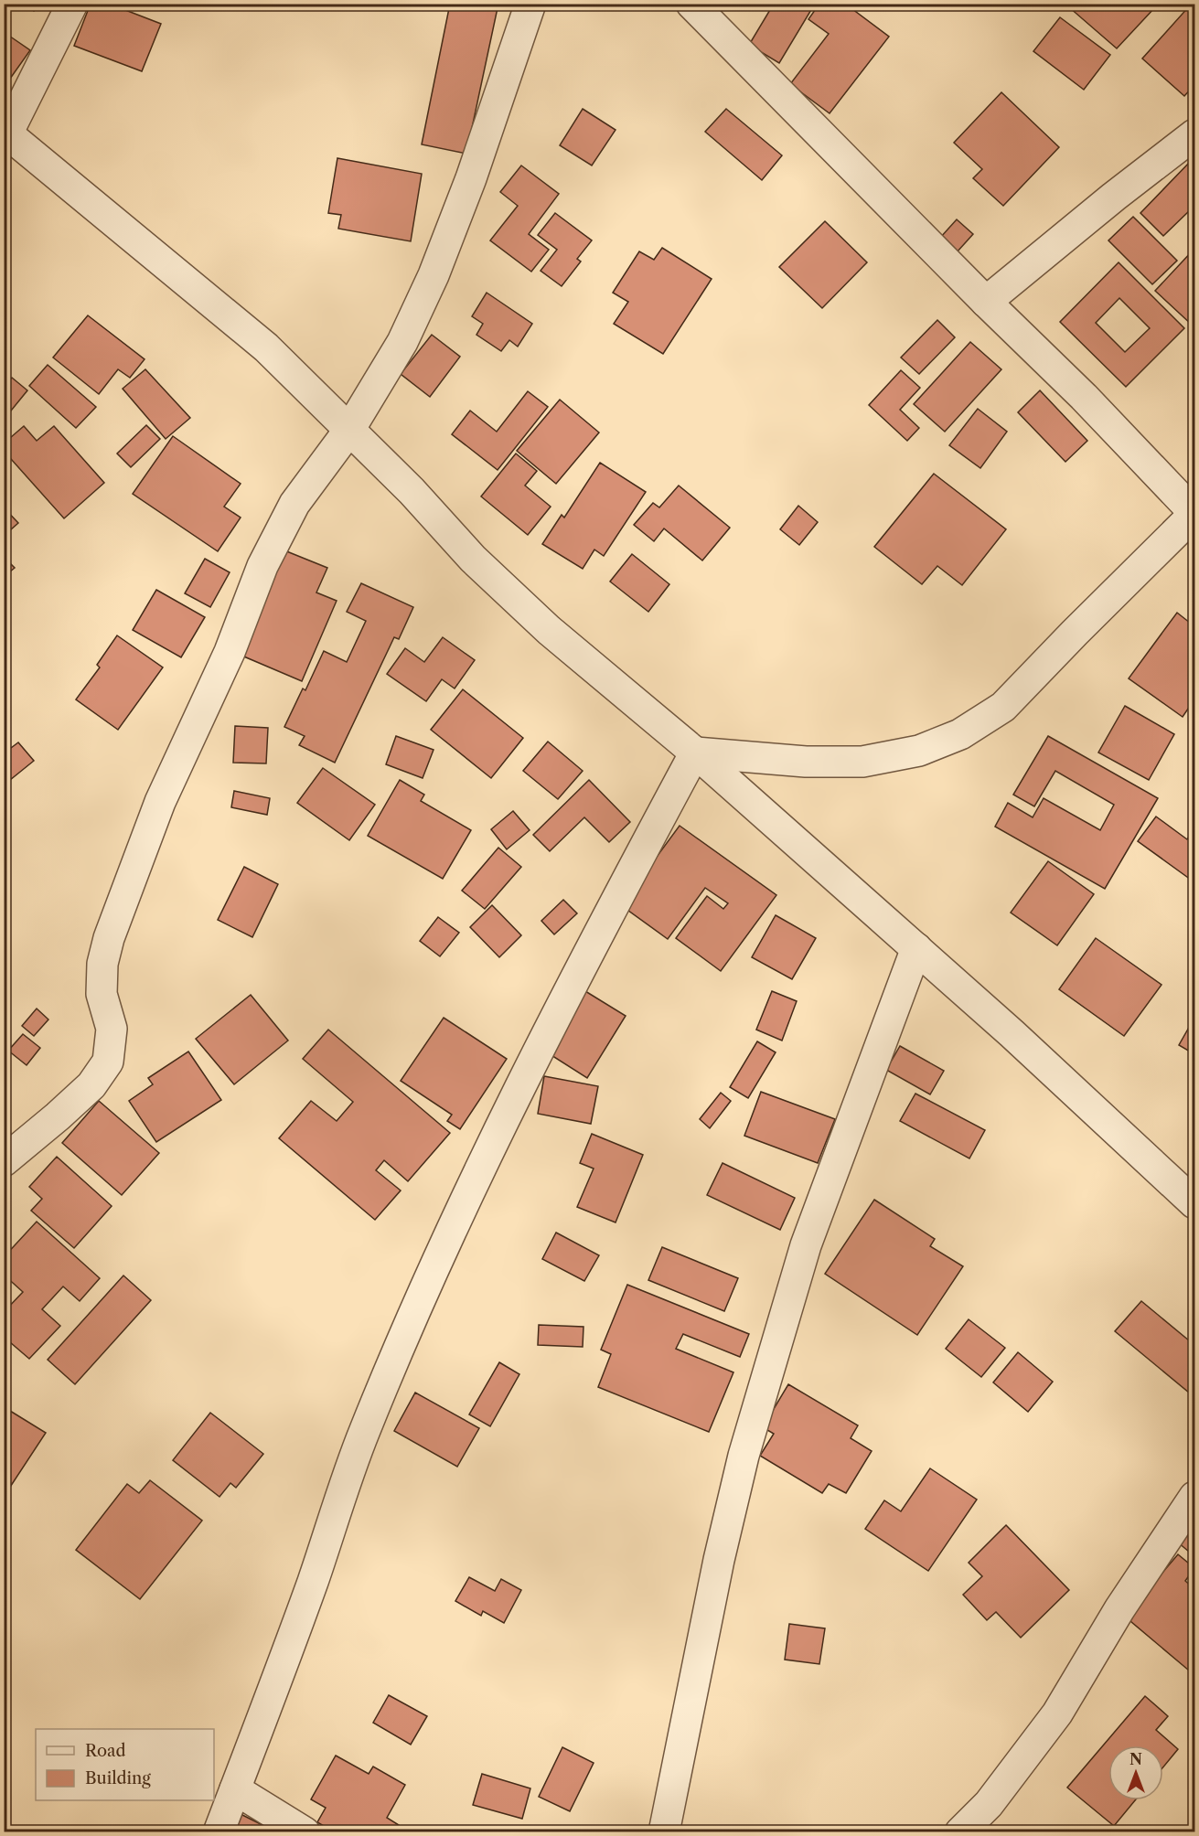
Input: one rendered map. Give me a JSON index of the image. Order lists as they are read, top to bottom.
{
  "legend": ["Road", "Building"],
  "north": "top"
}
